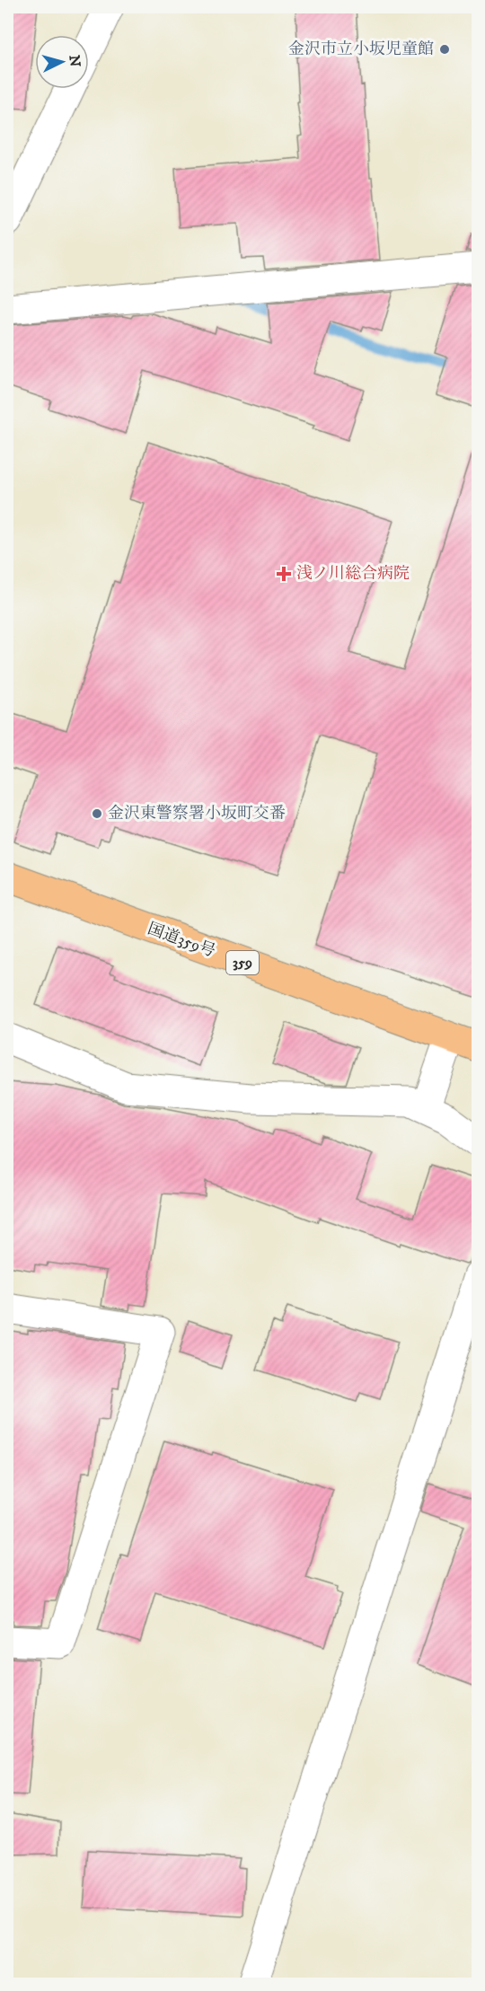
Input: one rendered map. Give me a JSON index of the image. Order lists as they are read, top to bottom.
{
  "streets": {
    "highway": ["国道359号", "359"]
  },
  "places": {
    "other": ["金沢市立小坂児童館", "金沢東警察署小坂町交番"],
    "health": ["浅ノ川総合病院"]
  },
  "north": "right"
}
